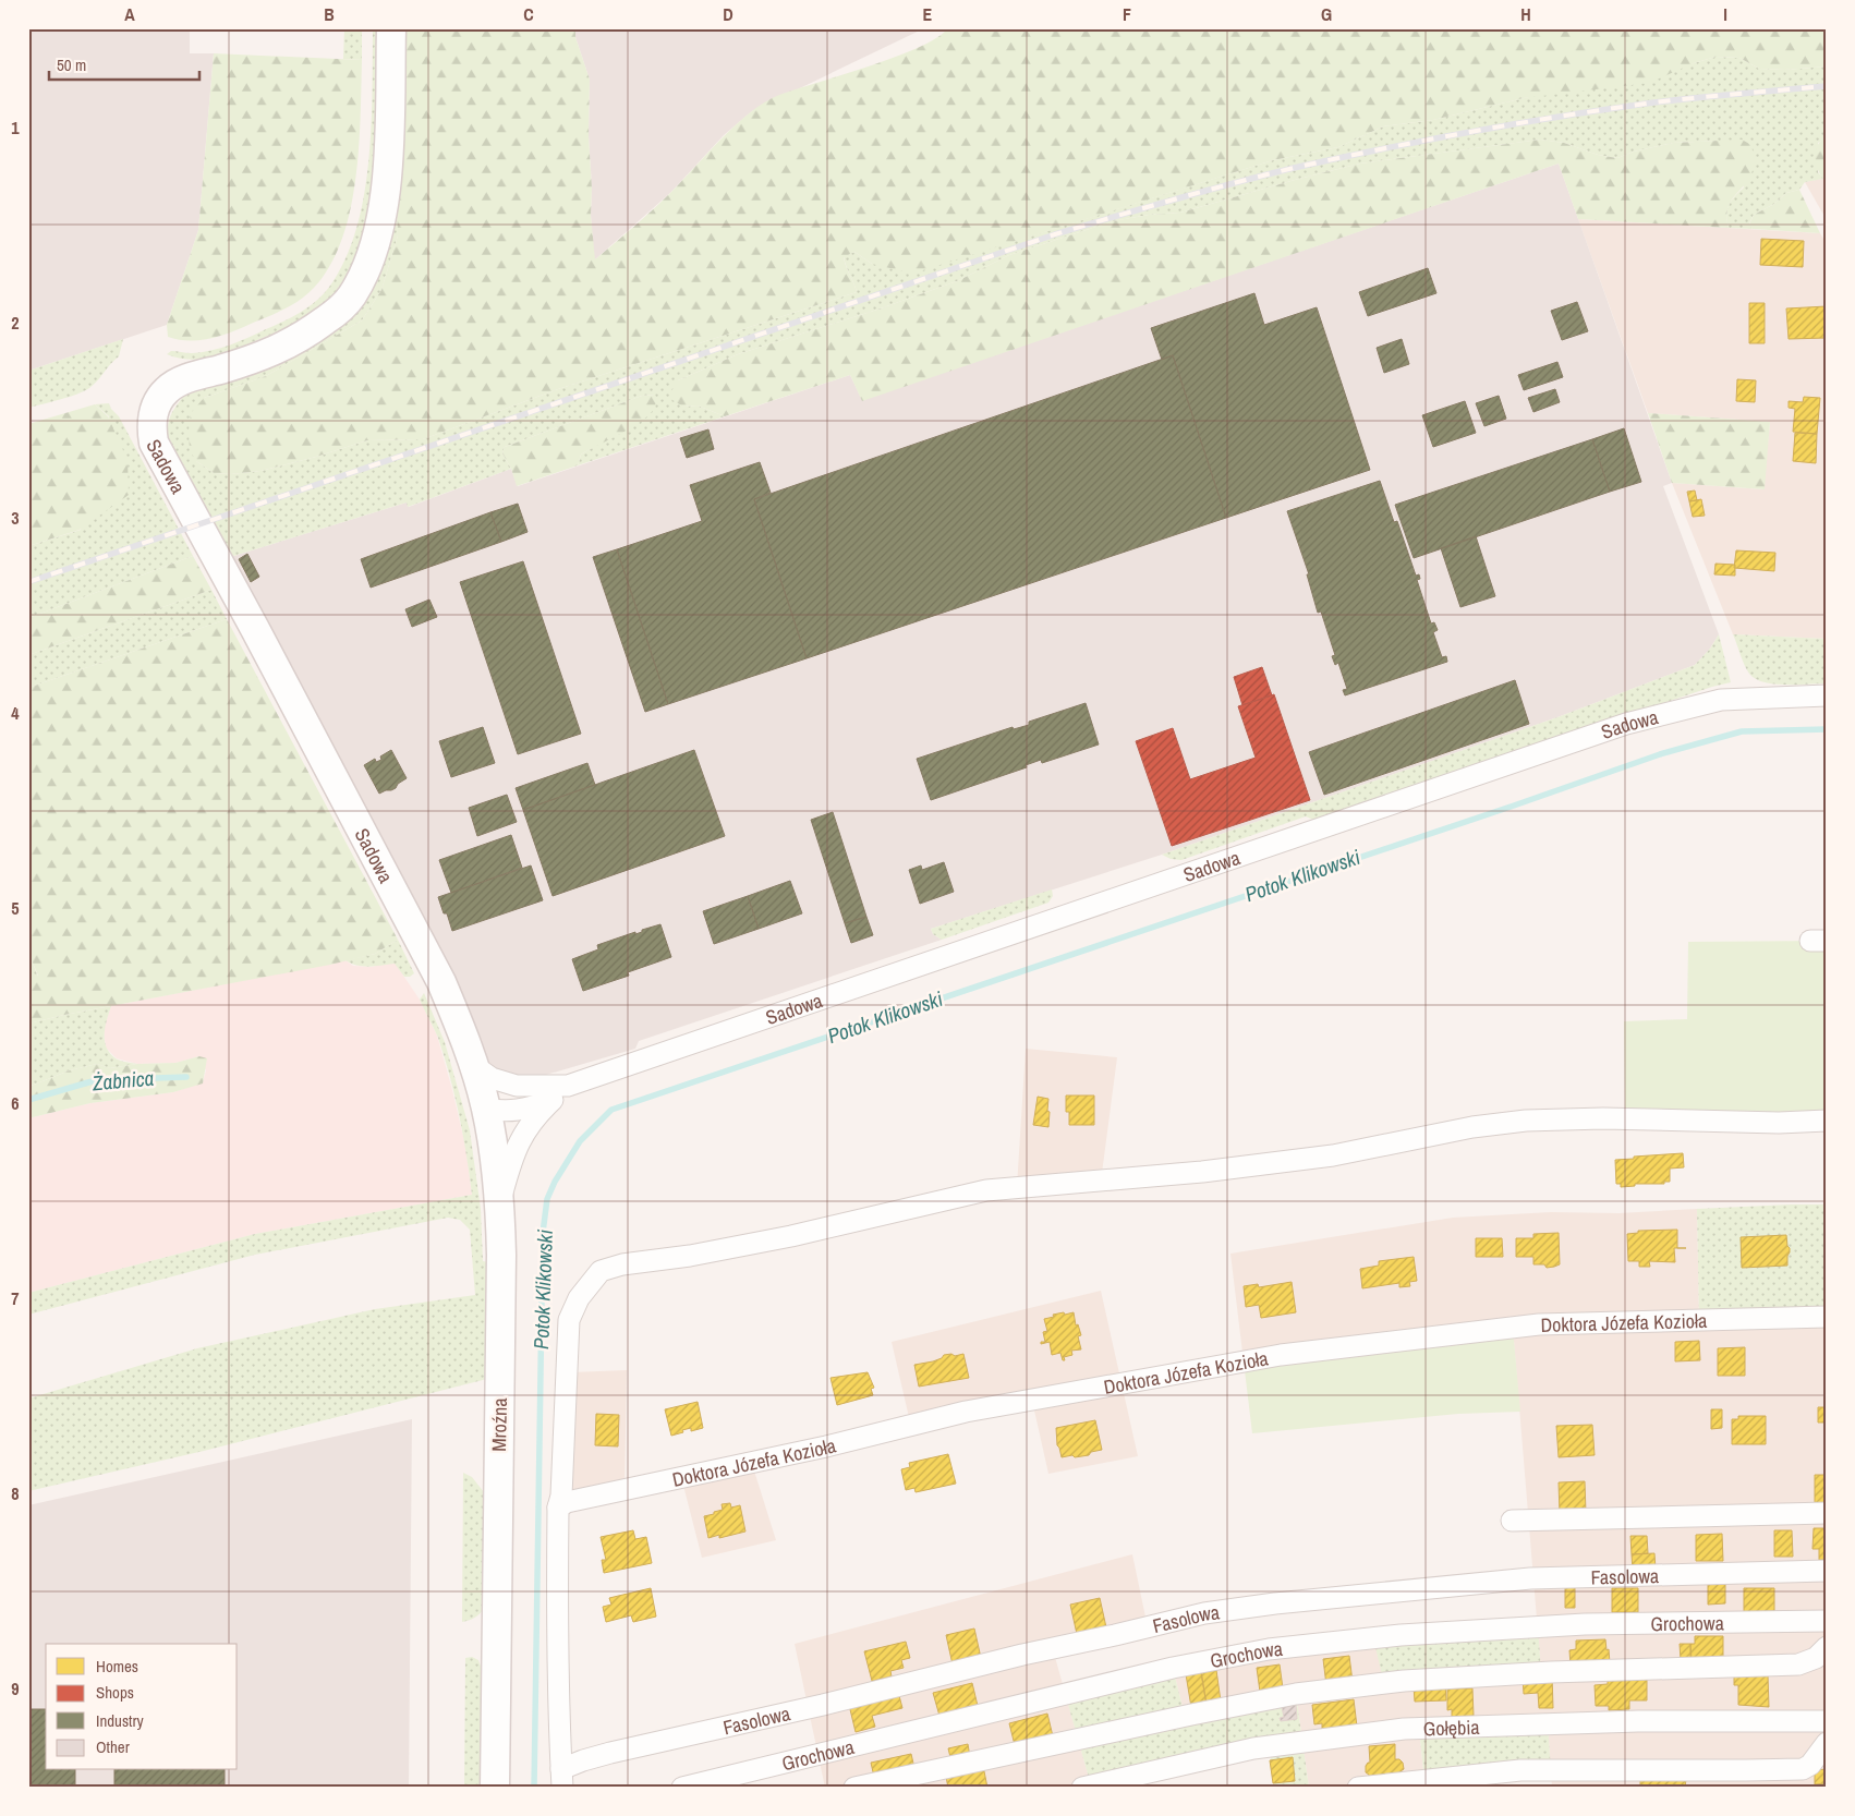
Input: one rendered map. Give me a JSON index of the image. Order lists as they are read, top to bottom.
{
  "streets": {
    "main road": ["Sadowa", "Mroźna"],
    "street": [
      "Doktora Józefa Kozioła",
      "Fasolowa",
      "Grochowa",
      "Gołębia"
    ]
  },
  "crossings": [
    ["Sadowa", "Mroźna"]
  ],
  "water": ["Potok Klikowski", "Żabnica"],
  "legend": [
    "Homes",
    "Shops",
    "Industry",
    "Other"
  ],
  "scale_bar": "50 m",
  "grid": {
    "columns": [
      "A",
      "B",
      "C",
      "D",
      "E",
      "F",
      "G",
      "H",
      "I"
    ],
    "rows": [
      "1",
      "2",
      "3",
      "4",
      "5",
      "6",
      "7",
      "8",
      "9"
    ]
  }
}
